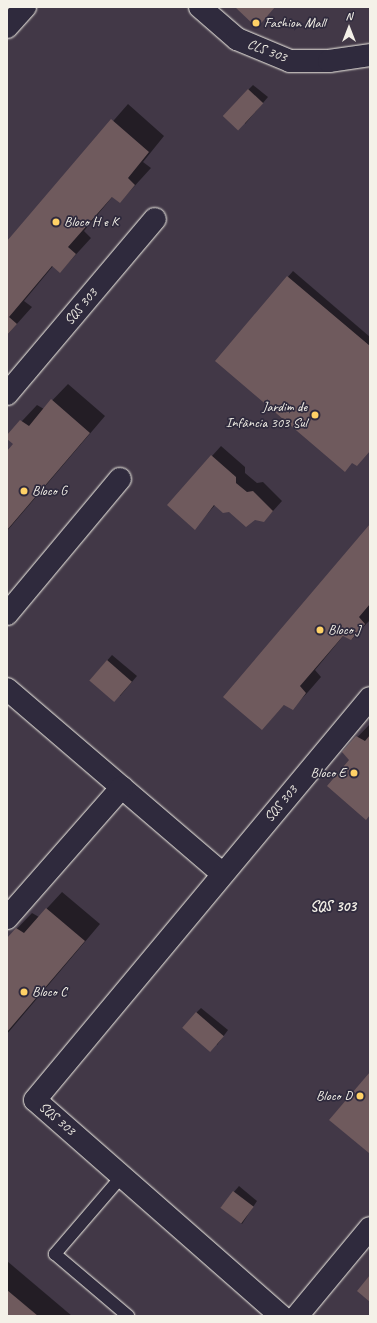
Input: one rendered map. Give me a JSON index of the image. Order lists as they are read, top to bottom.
{
  "streets": {
    "street": ["CLS 303", "SQS 303"]
  },
  "districts": ["SQS 303"],
  "places": [
    "Fashion Mall",
    "Bloco H e K",
    "Jardim de Infância 303 Sul",
    "Bloco G",
    "Bloco J",
    "Bloco E",
    "Bloco C",
    "Bloco D"
  ],
  "north": "top"
}
